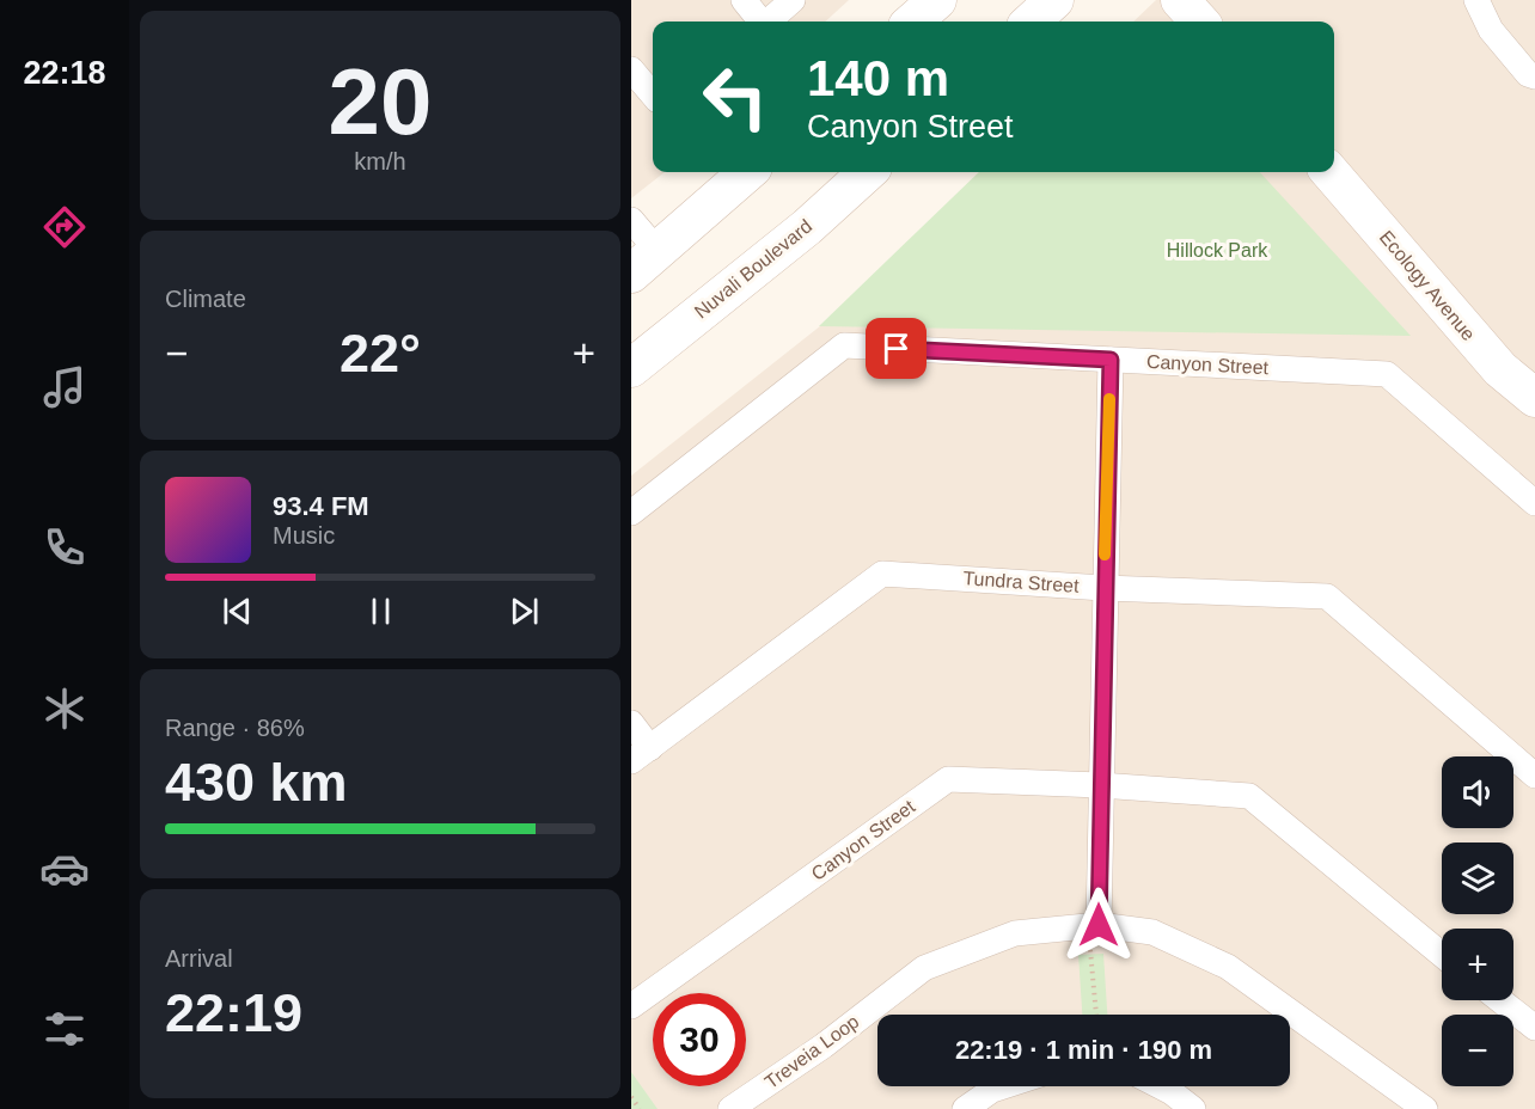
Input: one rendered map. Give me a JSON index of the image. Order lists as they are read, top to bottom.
{
  "streets": {
    "street": [
      "Nuvali Boulevard",
      "Ecology Avenue",
      "Canyon Street",
      "Tundra Street",
      "Treveia Loop"
    ]
  },
  "parks": ["Hillock Park"],
  "page": {
    "tabs": "22:18",
    "tile": [
      ["20", "km/h"],
      "Climate",
      ["Range · 86%", "430 km"],
      ["Arrival", "22:19"]
    ],
    "turn": ["140 m", "Canyon Street"],
    "heat": ["−", "22°", "+"],
    "song": ["93.4 FM", "Music"],
    "map_buttons": ["+", "−"],
    "limit": "30",
    "trip": "22:19 · 1 min · 190 m"
  }
}
